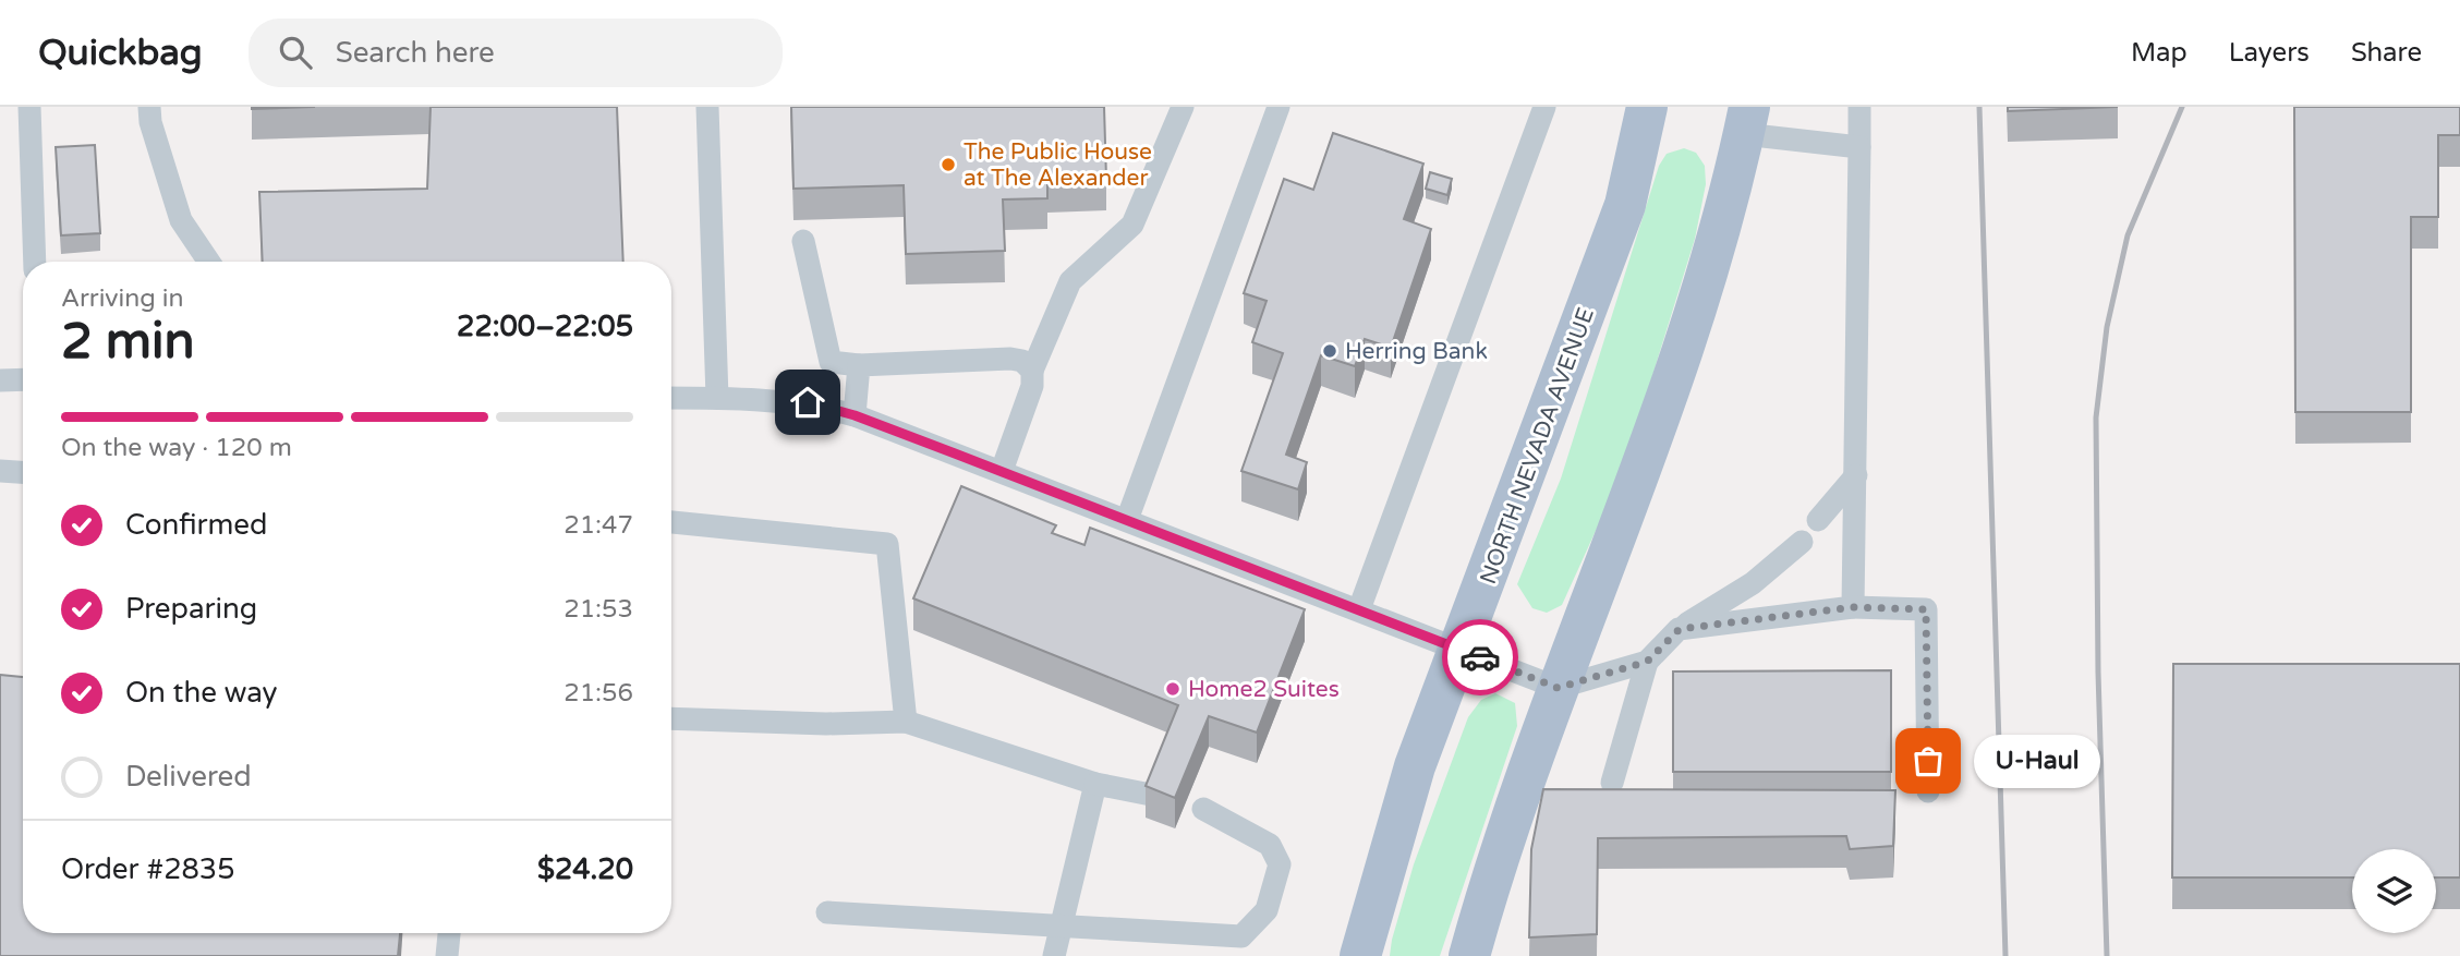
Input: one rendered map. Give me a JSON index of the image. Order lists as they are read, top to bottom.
{
  "streets": {
    "main road": ["NORTH NEVADA AVENUE"]
  },
  "places": [
    "The Public House at The Alexander",
    "Herring Bank",
    "Home2 Suites",
    "U-Haul"
  ],
  "page": {
    "header": "Quickbag",
    "search": "Search here",
    "nav": ["Map", "Layers", "Share"],
    "heading": ["2 min", "Arriving in", "22:00–22:05"],
    "panel": ["Order #2835", "$24.20"],
    "bar": "On the way · 120 m",
    "list": [
      ["Confirmed", "21:47"],
      ["Preparing", "21:53"],
      ["On the way", "21:56"],
      "Delivered"
    ],
    "bubble": "U-Haul"
  }
}
